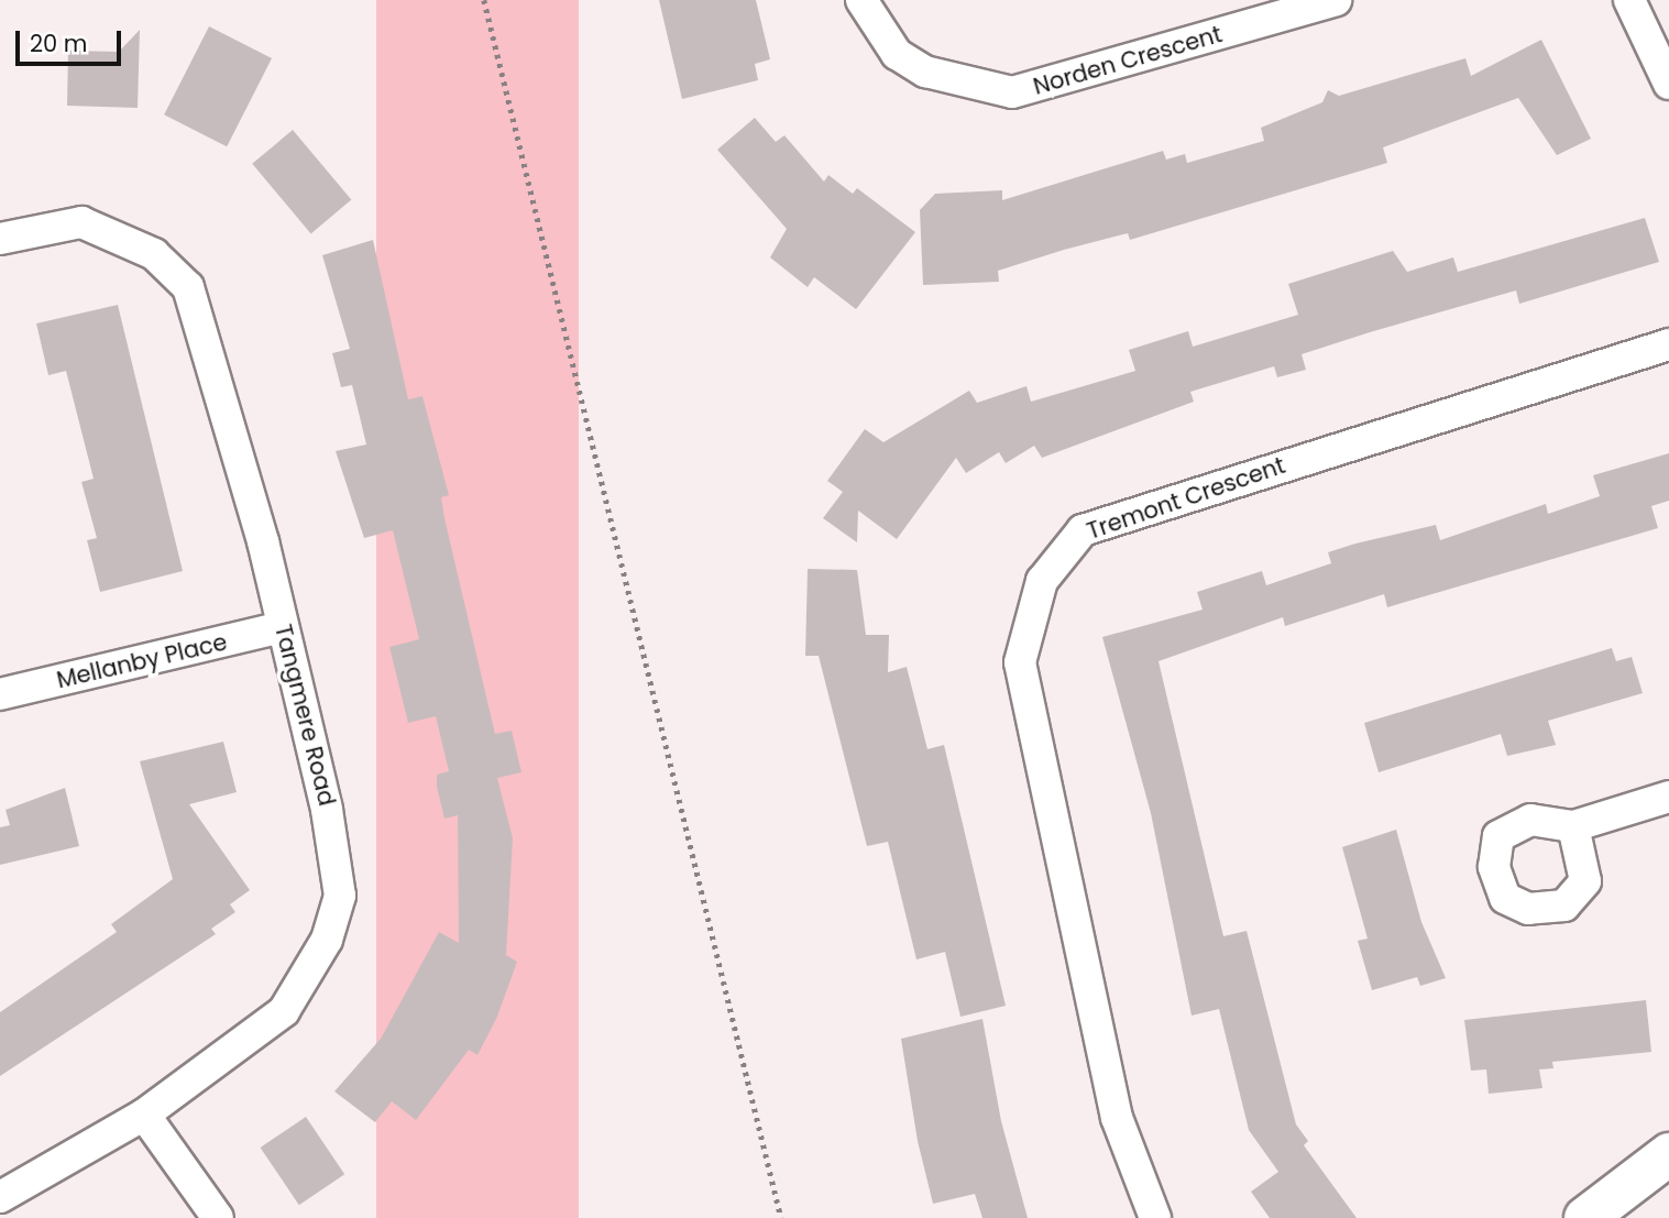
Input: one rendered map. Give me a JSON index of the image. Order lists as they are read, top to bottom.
{
  "streets": {
    "street": [
      "Norden Crescent",
      "Tremont Crescent",
      "Mellanby Place",
      "Tangmere Road"
    ]
  },
  "crossings": [
    ["Mellanby Place", "Tangmere Road"]
  ],
  "scale_bar": "20 m"
}
